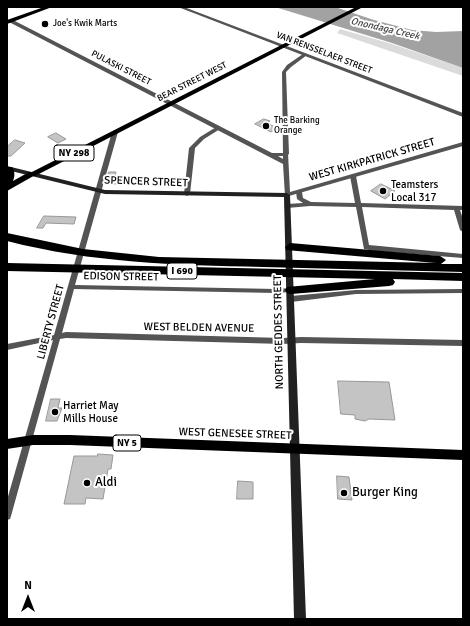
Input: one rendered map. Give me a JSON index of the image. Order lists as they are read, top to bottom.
{
  "streets": {
    "highway": ["I 690"],
    "main road": [
      "BEAR STREET WEST",
      "NY 298",
      "SPENCER STREET",
      "NORTH GEDDES STREET",
      "WEST GENESEE STREET",
      "NY 5"
    ],
    "street": [
      "VAN RENSSELAER STREET",
      "PULASKI STREET",
      "WEST KIRKPATRICK STREET",
      "EDISON STREET",
      "LIBERTY STREET",
      "WEST BELDEN AVENUE"
    ]
  },
  "crossings": [
    ["VAN RENSSELAER STREET", "BEAR STREET WEST"],
    ["VAN RENSSELAER STREET", "NORTH GEDDES STREET"],
    ["PULASKI STREET", "BEAR STREET WEST"],
    ["PULASKI STREET", "NORTH GEDDES STREET"],
    ["BEAR STREET WEST", "SPENCER STREET"],
    ["BEAR STREET WEST", "LIBERTY STREET"],
    ["WEST KIRKPATRICK STREET", "SPENCER STREET"],
    ["WEST KIRKPATRICK STREET", "NORTH GEDDES STREET"],
    ["SPENCER STREET", "LIBERTY STREET"],
    ["SPENCER STREET", "NORTH GEDDES STREET"],
    ["EDISON STREET", "LIBERTY STREET"],
    ["EDISON STREET", "NORTH GEDDES STREET"],
    ["LIBERTY STREET", "WEST BELDEN AVENUE"],
    ["LIBERTY STREET", "WEST GENESEE STREET"],
    ["WEST BELDEN AVENUE", "NORTH GEDDES STREET"],
    ["NORTH GEDDES STREET", "WEST GENESEE STREET"]
  ],
  "water": ["Onondaga Creek"],
  "places": [
    "Joe's Kwik Marts",
    "The Barking Orange",
    "Teamsters Local 317",
    "Harriet May Mills House",
    "Aldi",
    "Burger King"
  ],
  "north": "top"
}
